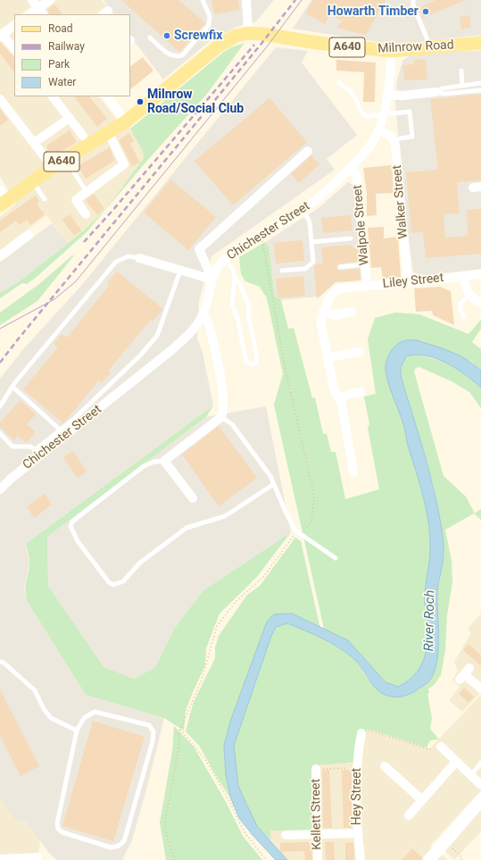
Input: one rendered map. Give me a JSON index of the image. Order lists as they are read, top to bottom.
{
  "streets": {
    "main road": ["A640", "Milnrow Road"],
    "street": [
      "Walker Street",
      "Walpole Street",
      "Chichester Street",
      "Liley Street",
      "Hey Street",
      "Kellett Street"
    ]
  },
  "crossings": [
    ["Milnrow Road", "Chichester Street"],
    ["Walker Street", "Liley Street"],
    ["Walpole Street", "Chichester Street"],
    ["Walpole Street", "Liley Street"]
  ],
  "water": ["River Roch"],
  "places": ["Howarth Timber", "Screwfix", "Milnrow Road/Social Club"],
  "legend": [
    "Road",
    "Railway",
    "Park",
    "Water"
  ]
}
